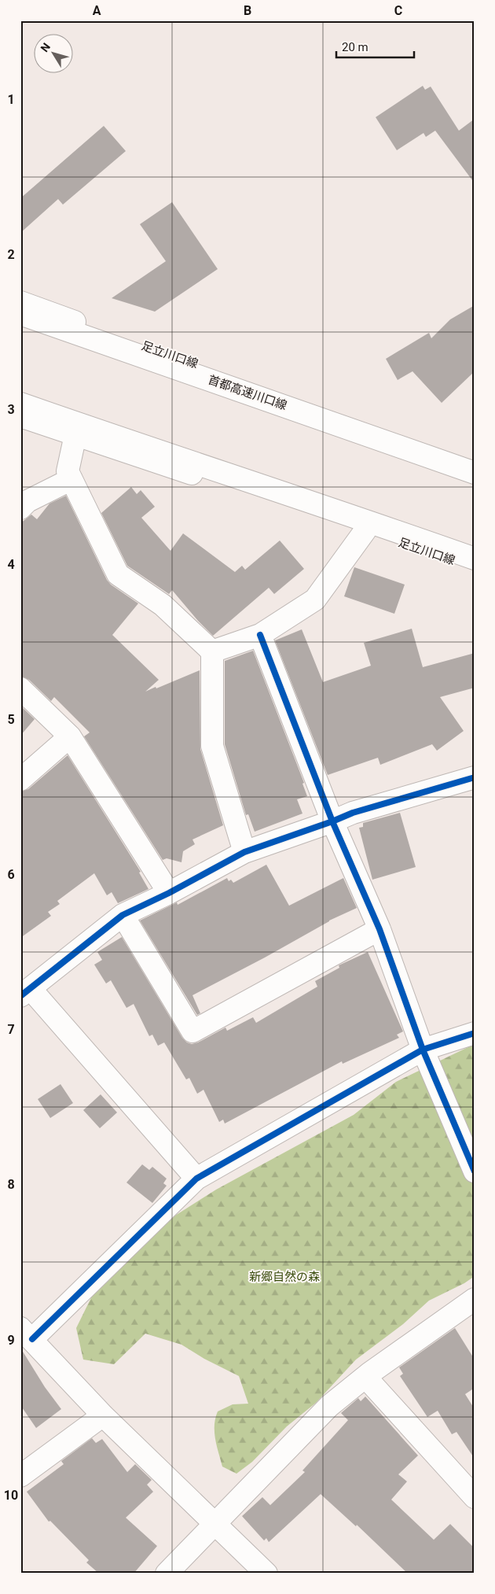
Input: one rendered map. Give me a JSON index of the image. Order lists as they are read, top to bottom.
{
  "streets": {
    "main road": ["足立川口線", "首都高速川口線"]
  },
  "parks": ["新郷自然の森"],
  "scale_bar": "20 m",
  "north": "top left",
  "grid": {
    "columns": ["A", "B", "C"],
    "rows": [
      "1",
      "2",
      "3",
      "4",
      "5",
      "6",
      "7",
      "8",
      "9",
      "10"
    ]
  }
}
